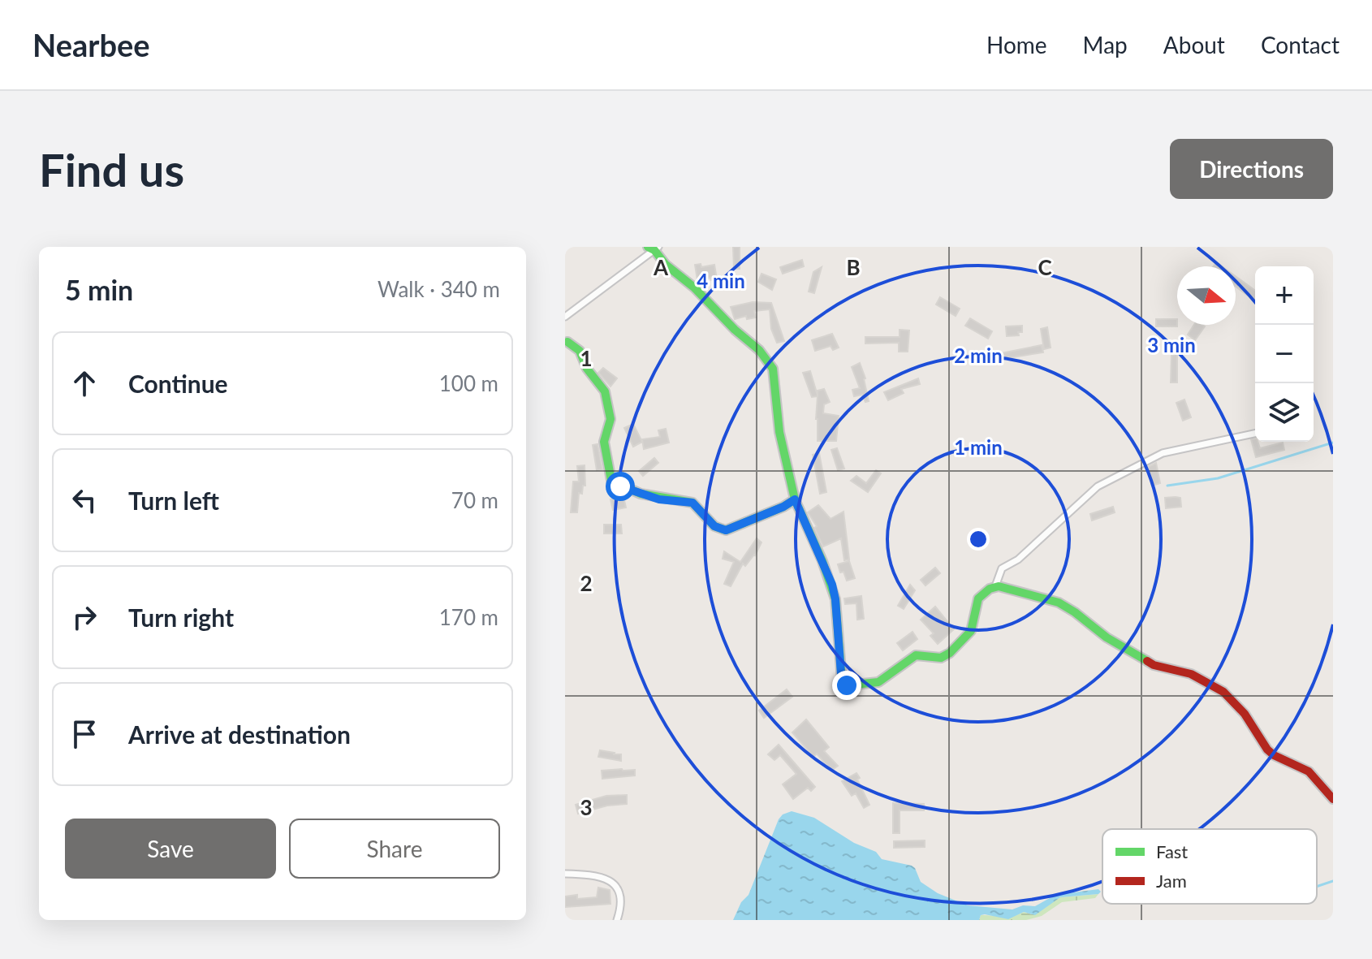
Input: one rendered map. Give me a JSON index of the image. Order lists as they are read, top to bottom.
{
  "legend": ["Fast", "Jam"],
  "north": "right",
  "page": {
    "header": "Nearbee",
    "nav": [
      "Home",
      "Map",
      "About",
      "Contact"
    ],
    "buttons": [
      "Directions",
      ["Save", "Share"]
    ],
    "title": "Find us",
    "heading": ["5 min", "Walk · 340 m"],
    "map_buttons": ["+", "−"],
    "list": [
      ["Continue", "100 m"],
      ["Turn left", "70 m"],
      ["Turn right", "170 m"],
      "Arrive at destination"
    ]
  },
  "grid": {
    "columns": ["A", "B", "C"],
    "rows": ["1", "2", "3"]
  },
  "rings": [
    "4 min",
    "3 min",
    "2 min",
    "1 min"
  ]
}
